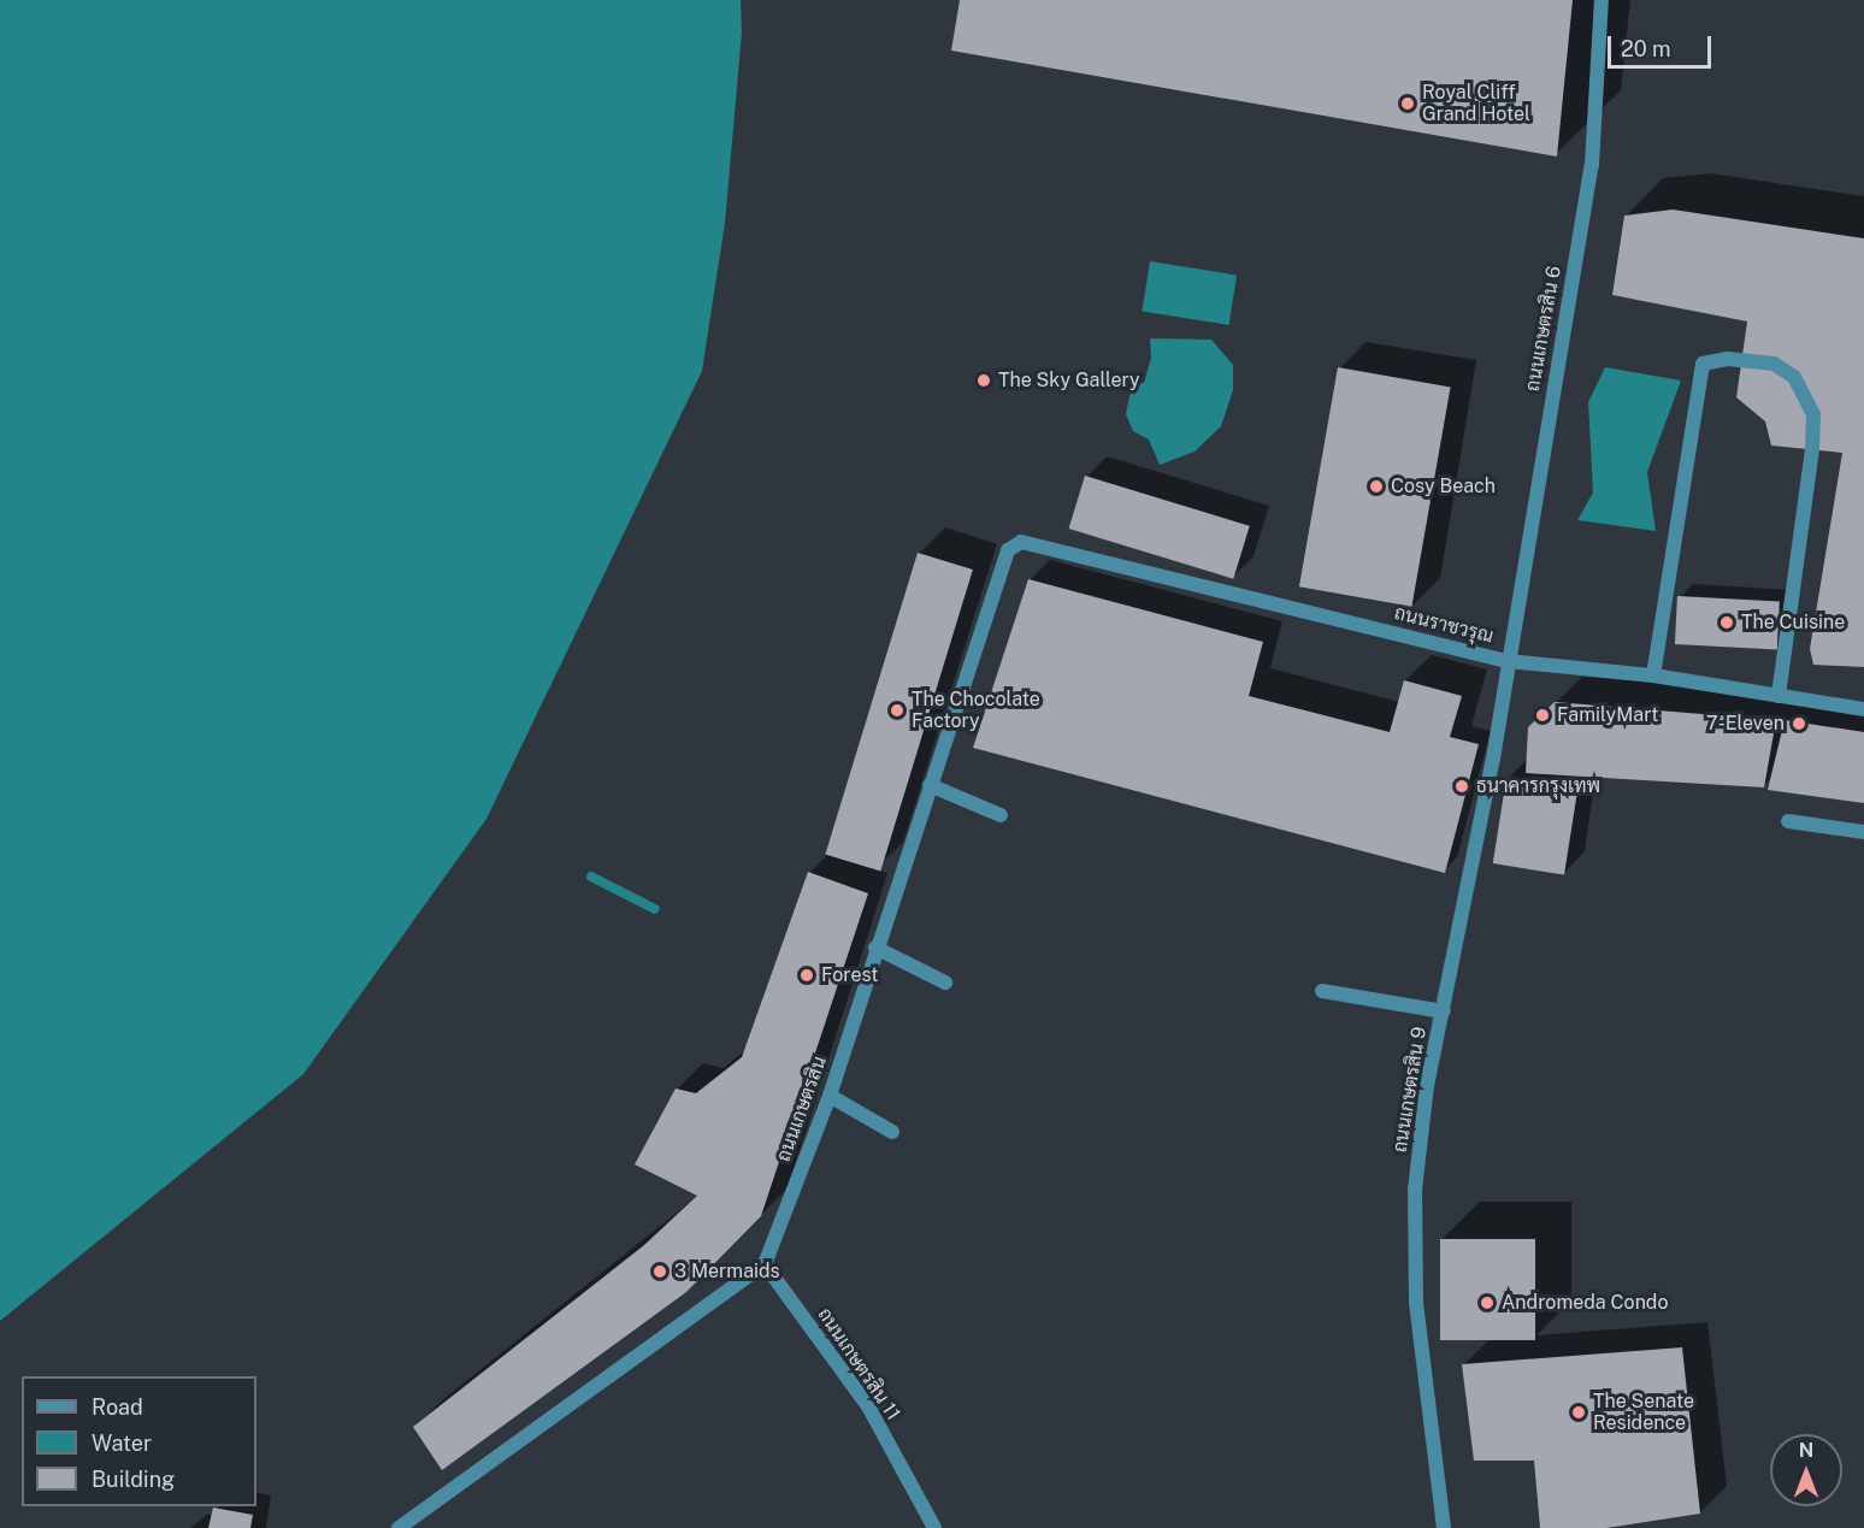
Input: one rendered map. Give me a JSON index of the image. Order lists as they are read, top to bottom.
{
  "streets": {
    "street": [
      "ถนนเกษตรสิน 6",
      "ถนนราชวรุณ",
      "ถนนเกษตรสิน 9",
      "ถนนเกษตรสิน",
      "ถนนเกษตรสิน 11"
    ]
  },
  "crossings": [
    ["ถนนเกษตรสิน 6", "ถนนราชวรุณ"],
    ["ถนนเกษตรสิน 6", "ถนนเกษตรสิน 9"],
    ["ถนนราชวรุณ", "ถนนเกษตรสิน 9"],
    ["ถนนราชวรุณ", "ถนนเกษตรสิน"],
    ["ถนนเกษตรสิน", "ถนนเกษตรสิน 11"]
  ],
  "places": [
    "Royal Cliff Grand Hotel",
    "The Sky Gallery",
    "Cosy Beach",
    "The Cuisine",
    "The Chocolate Factory",
    "FamilyMart",
    "7-Eleven",
    "ธนาคารกรุงเทพ",
    "Forest",
    "3 Mermaids",
    "Andromeda Condo",
    "The Senate Residence"
  ],
  "legend": ["Road", "Water", "Building"],
  "scale_bar": "20 m",
  "north": "top"
}
